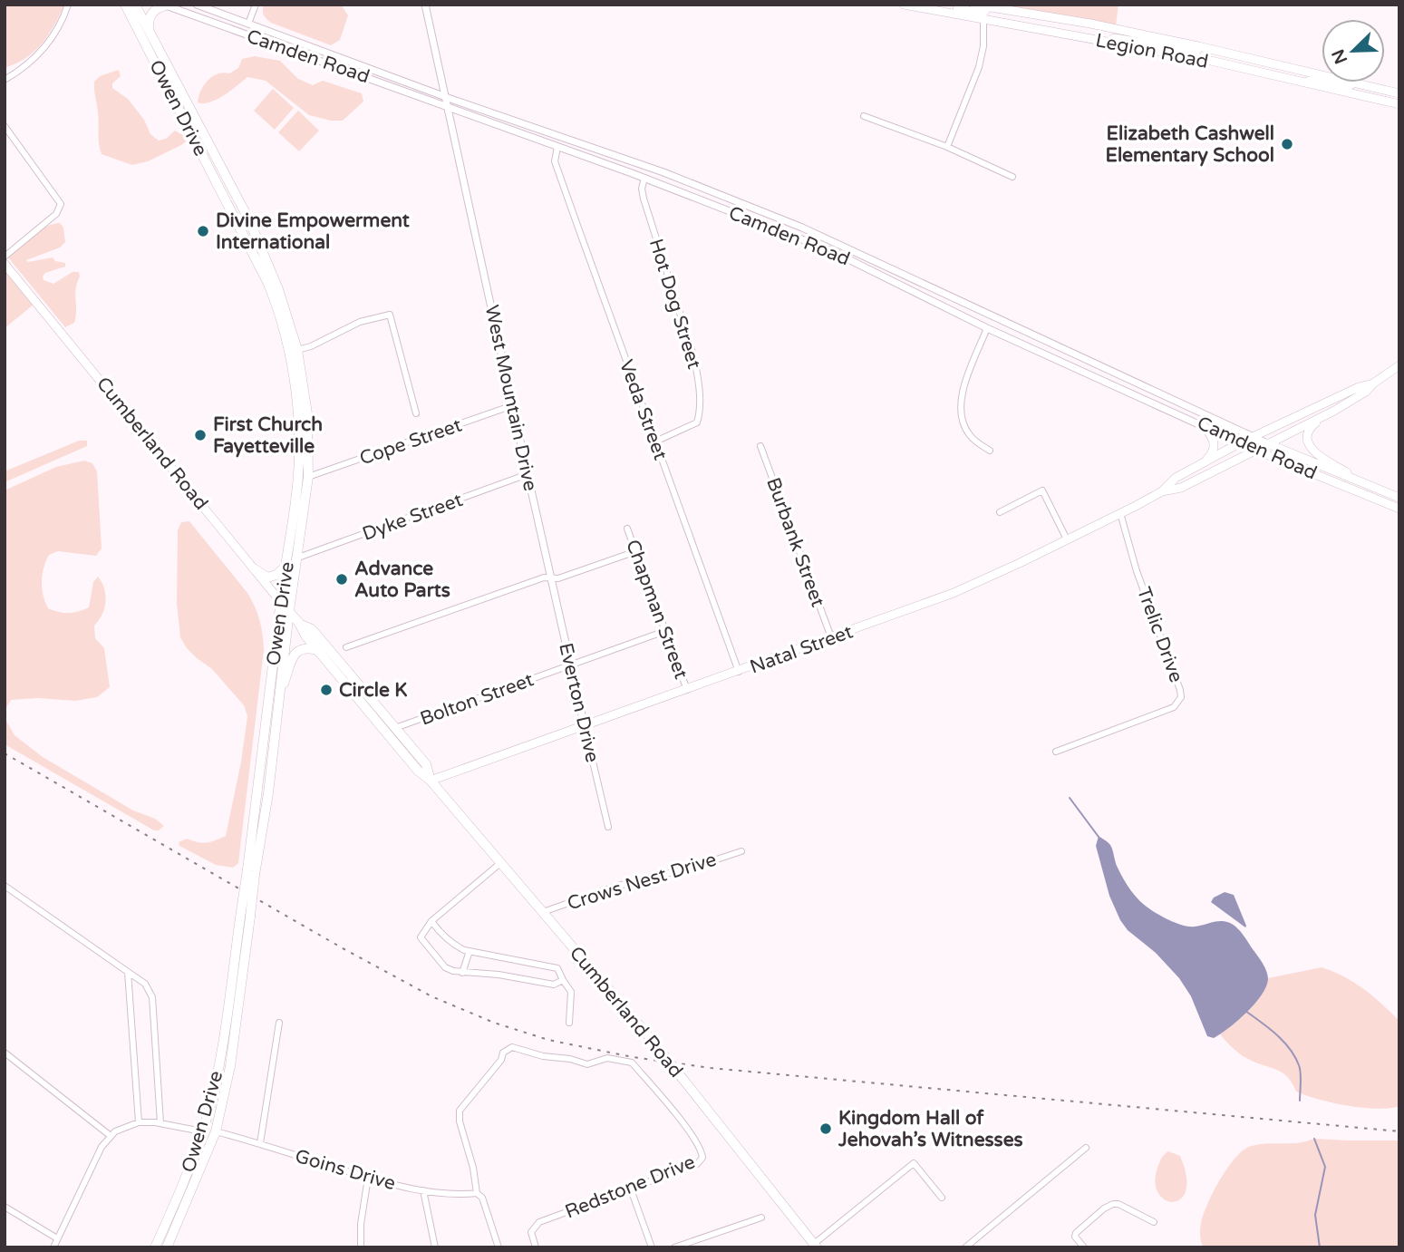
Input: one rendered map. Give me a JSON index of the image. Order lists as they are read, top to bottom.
{
  "streets": {
    "main road": [
      "Legion Road",
      "Camden Road",
      "Owen Drive",
      "Cumberland Road",
      "Natal Street"
    ],
    "street": [
      "Hot Dog Street",
      "West Mountain Drive",
      "Veda Street",
      "Cope Street",
      "Dyke Street",
      "Burbank Street",
      "Chapman Street",
      "Trelic Drive",
      "Bolton Street",
      "Everton Drive",
      "Crows Nest Drive",
      "Goins Drive",
      "Redstone Drive"
    ]
  },
  "crossings": [
    ["Camden Road", "Hot Dog Street"],
    ["Camden Road", "West Mountain Drive"],
    ["Camden Road", "Veda Street"],
    ["Camden Road", "Natal Street"],
    ["Owen Drive", "Cope Street"],
    ["Owen Drive", "Cumberland Road"],
    ["Owen Drive", "Dyke Street"],
    ["Owen Drive", "Goins Drive"],
    ["Hot Dog Street", "Veda Street"],
    ["West Mountain Drive", "Cope Street"],
    ["West Mountain Drive", "Dyke Street"],
    ["West Mountain Drive", "Everton Drive"],
    ["Veda Street", "Natal Street"],
    ["Cumberland Road", "Natal Street"],
    ["Cumberland Road", "Bolton Street"],
    ["Cumberland Road", "Crows Nest Drive"],
    ["Burbank Street", "Natal Street"],
    ["Chapman Street", "Natal Street"],
    ["Chapman Street", "Bolton Street"],
    ["Trelic Drive", "Natal Street"],
    ["Natal Street", "Everton Drive"],
    ["Bolton Street", "Everton Drive"],
    ["Goins Drive", "Redstone Drive"]
  ],
  "places": [
    "Elizabeth Cashwell Elementary School",
    "Divine Empowerment International",
    "First Church Fayetteville",
    "Advance Auto Parts",
    "Circle K",
    "Kingdom Hall of Jehovah’s Witnesses"
  ],
  "north": "bottom left"
}
